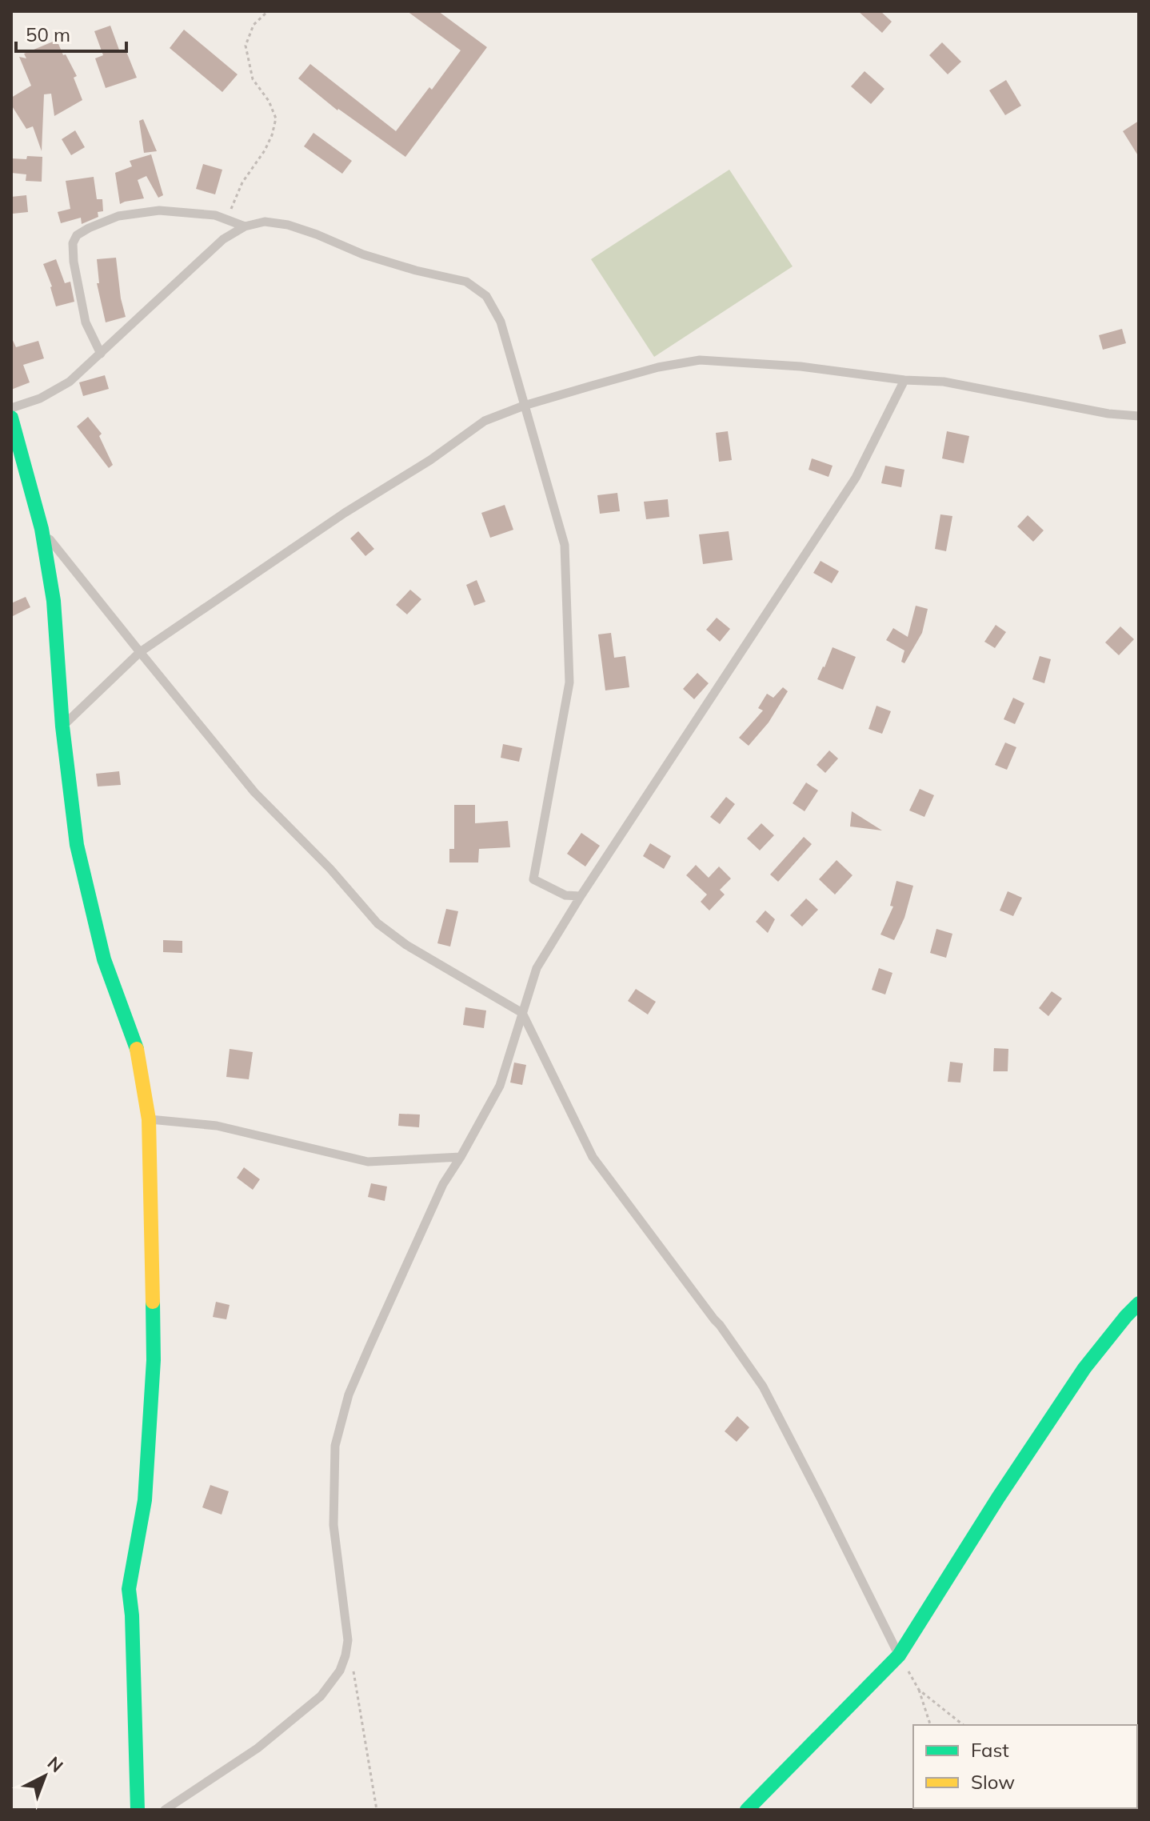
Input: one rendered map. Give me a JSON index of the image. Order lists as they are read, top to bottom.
{
  "legend": ["Fast", "Slow"],
  "scale_bar": "50 m",
  "north": "top right"
}
